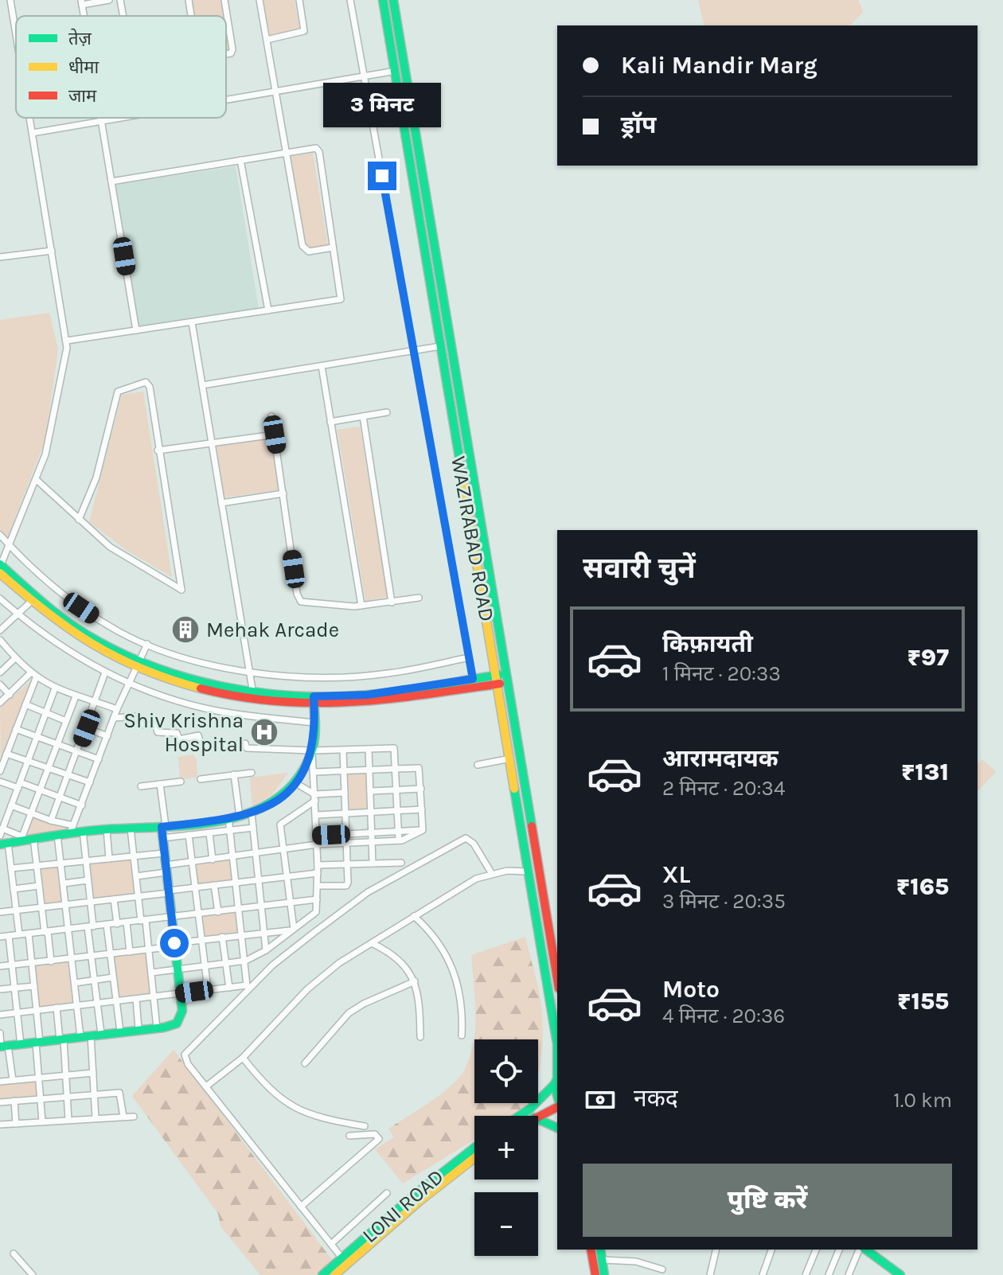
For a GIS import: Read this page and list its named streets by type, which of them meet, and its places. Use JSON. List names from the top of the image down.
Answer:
{
  "streets": {
    "main road": ["WAZIRABAD ROAD", "LONI ROAD"]
  },
  "places": {
    "building": ["Mehak Arcade"],
    "hospital": ["Shiv Krishna Hospital"]
  },
  "legend": ["तेज़", "धीमा", "जाम"],
  "page": {
    "banner": ["Kali Mandir Marg", "ड्रॉप"],
    "bubble": "3 मिनट",
    "heading": "सवारी चुनें",
    "list": [
      {
        "name": "किफ़ायती",
        "note": "1 मिनट · 20:33",
        "value": "₹97"
      },
      {
        "name": "आरामदायक",
        "note": "2 मिनट · 20:34",
        "value": "₹131"
      },
      {
        "name": "XL",
        "note": "3 मिनट · 20:35",
        "value": "₹165"
      },
      {
        "name": "Moto",
        "note": "4 मिनट · 20:36",
        "value": "₹155"
      }
    ],
    "map_buttons": ["+", "−"],
    "pay": ["नकद", "1.0 km"],
    "buttons": "पुष्टि करें"
  }
}
